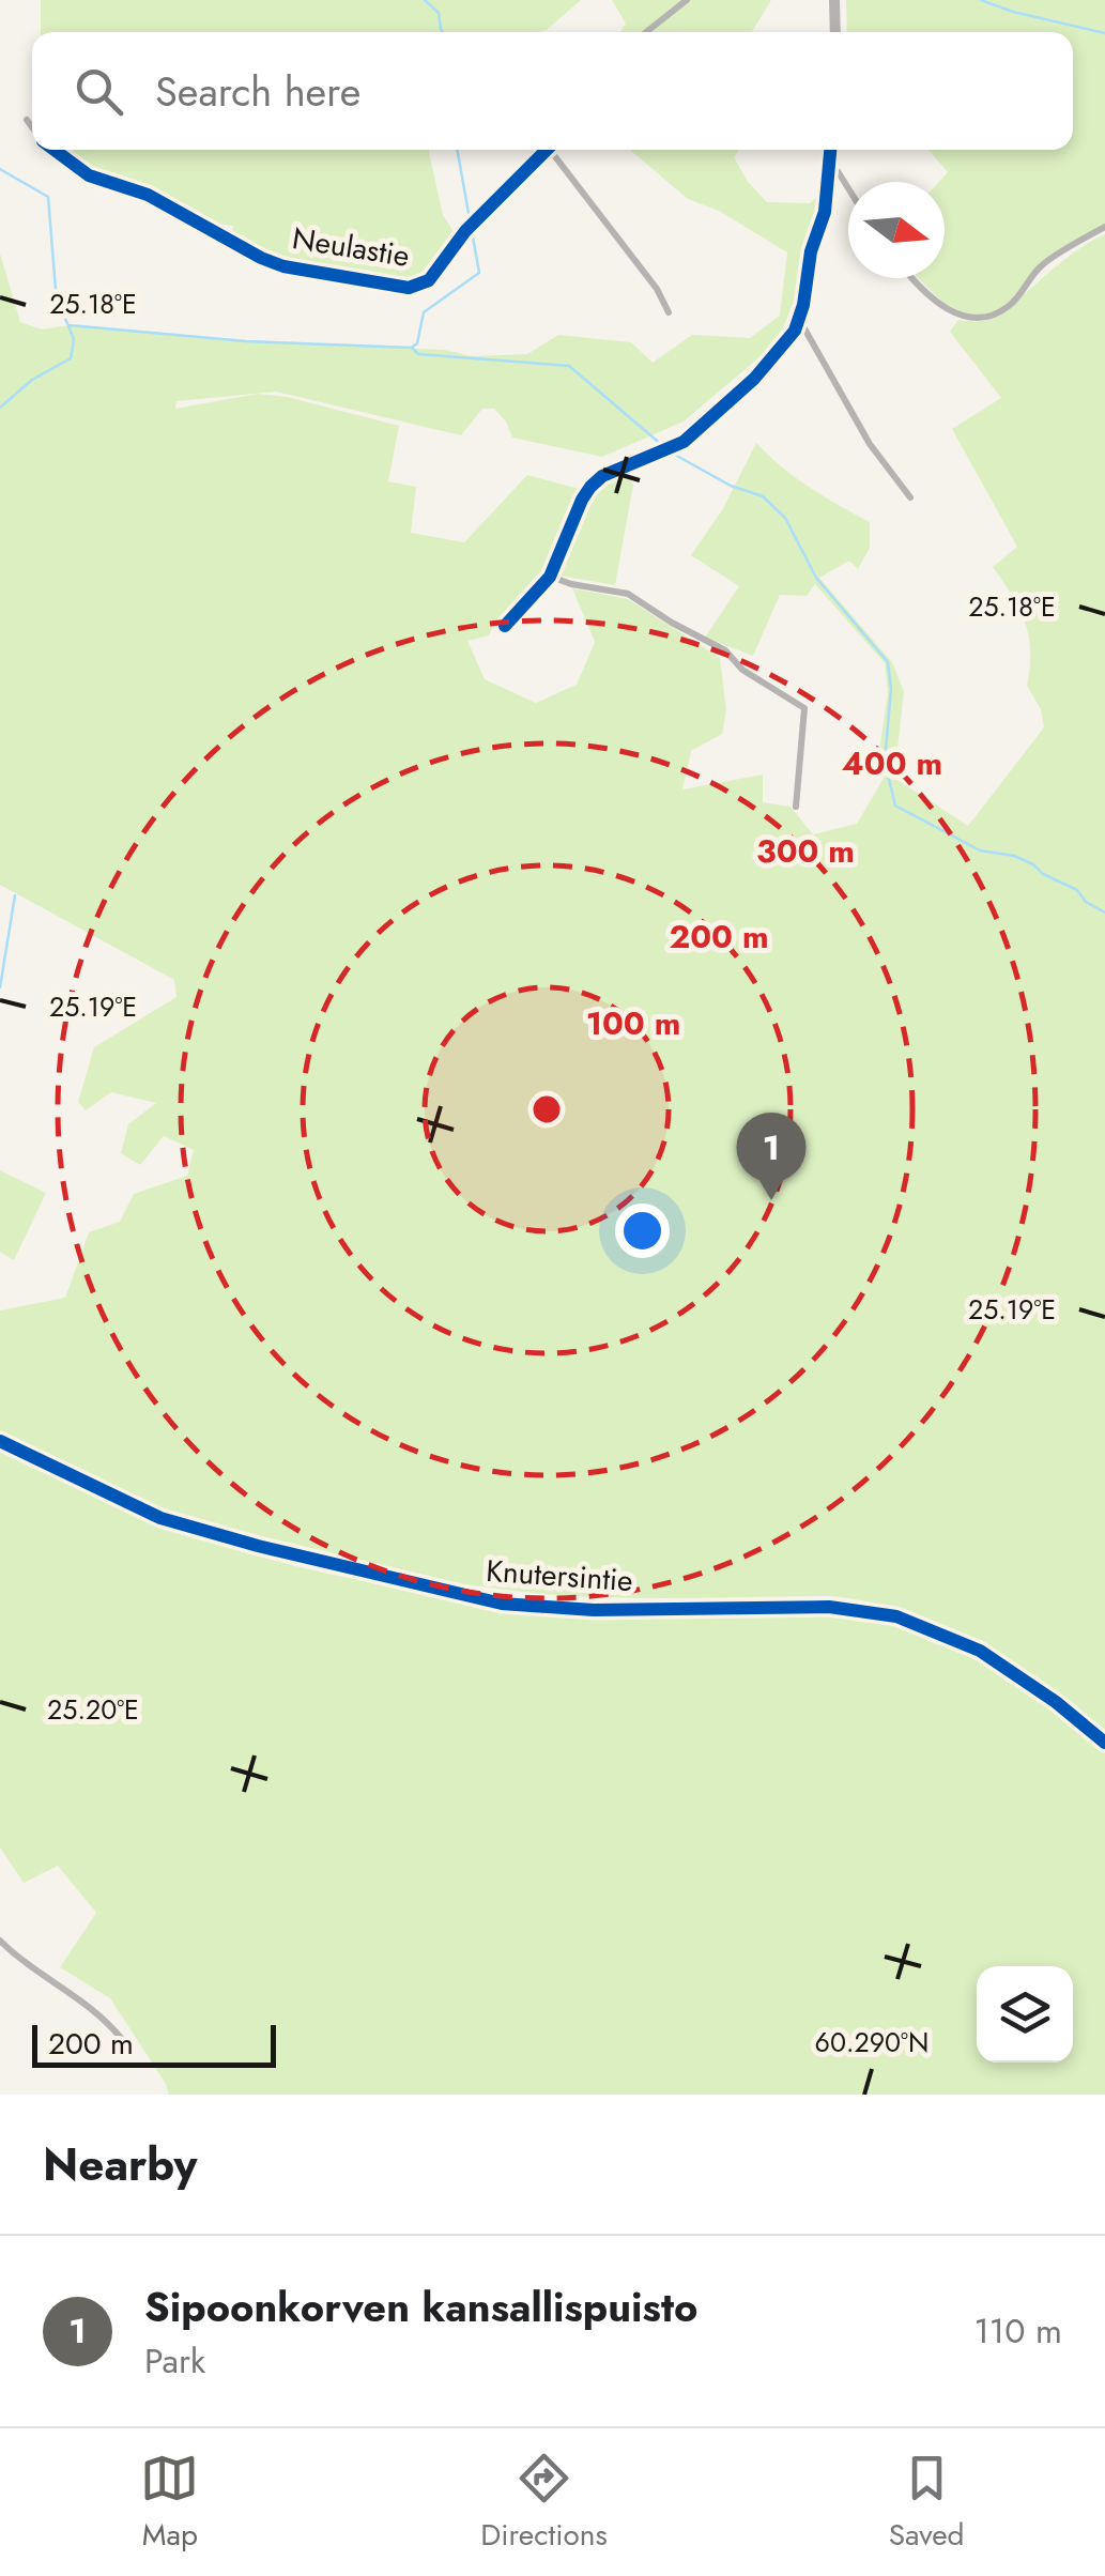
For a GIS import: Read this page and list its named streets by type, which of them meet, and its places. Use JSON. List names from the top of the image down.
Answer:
{
  "streets": {
    "street": ["Neulastie", "Knutersintie"]
  },
  "scale_bar": "200 m",
  "north": "right",
  "page": {
    "search": "Search here",
    "pins": "1",
    "scale": "200 m",
    "heading": "Nearby",
    "list": [
      {
        "mark": "1",
        "name": "Sipoonkorven kansallispuisto",
        "note": "Park",
        "value": "110 m"
      }
    ],
    "nav": ["Map", "Directions", "Saved"]
  },
  "coordinates": [
    "25.18°E",
    "25.19°E",
    "25.20°E",
    "60.290°N"
  ],
  "rings": [
    "400 m",
    "300 m",
    "200 m",
    "100 m"
  ]
}
